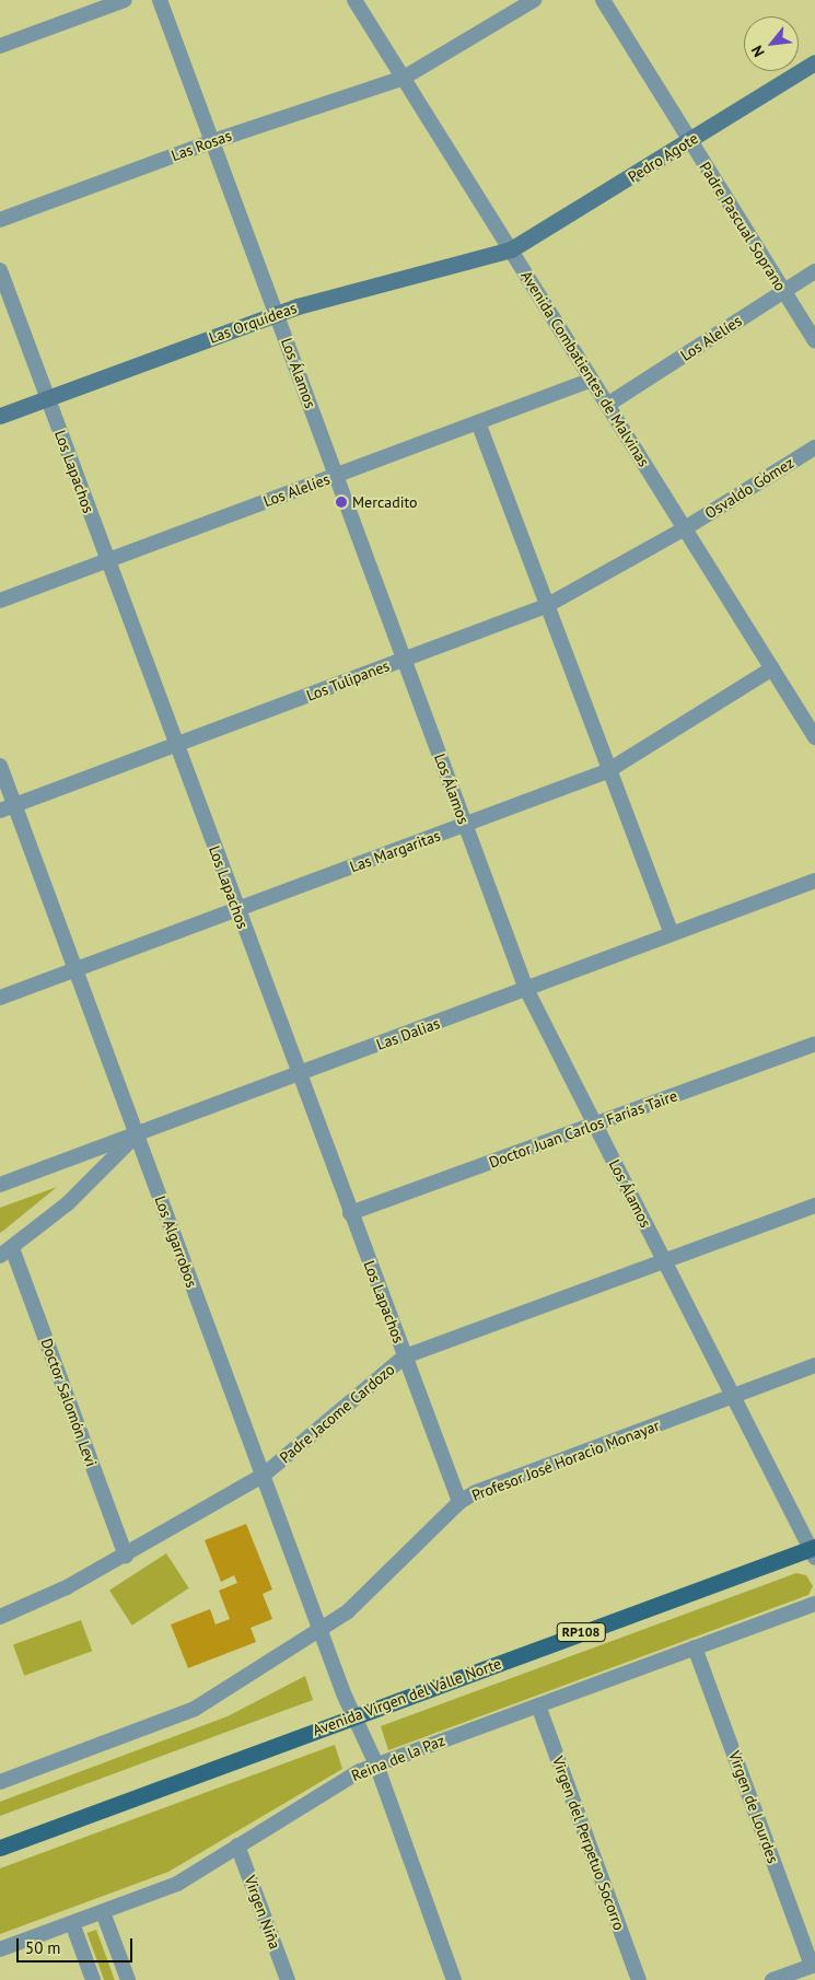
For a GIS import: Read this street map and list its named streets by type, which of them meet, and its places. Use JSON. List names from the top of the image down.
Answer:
{
  "streets": {
    "main road": ["RP108", "Avenida Virgen del Valle Norte"],
    "street": [
      "Las Rosas",
      "Pedro Agote",
      "Padre Pascual Soprano",
      "Las Orquídeas",
      "Los Alelíes",
      "Avenida Combatientes de Malvinas",
      "Los Álamos",
      "Los Lapachos",
      "Osvaldo Gómez",
      "Los Tulipanes",
      "Las Margaritas",
      "Las Dalias",
      "Doctor Juan Carlos Farías Taire",
      "Los Algarrobos",
      "Doctor Salomón Levi",
      "Padre Jacome Cardozo",
      "Profesor José Horacio Monayar",
      "Reina de la Paz",
      "Virgen de Lourdes",
      "Virgen del Perpetuo Socorro",
      "Virgen Niña"
    ]
  },
  "crossings": [
    ["Las Rosas", "Avenida Combatientes de Malvinas"],
    ["Las Rosas", "Los Álamos"],
    ["Pedro Agote", "Padre Pascual Soprano"],
    ["Pedro Agote", "Las Orquídeas"],
    ["Pedro Agote", "Avenida Combatientes de Malvinas"],
    ["Padre Pascual Soprano", "Los Alelíes"],
    ["Las Orquídeas", "Avenida Combatientes de Malvinas"],
    ["Las Orquídeas", "Los Álamos"],
    ["Las Orquídeas", "Los Lapachos"],
    ["Los Alelíes", "Avenida Combatientes de Malvinas"],
    ["Los Alelíes", "Los Álamos"],
    ["Los Alelíes", "Los Lapachos"],
    ["Avenida Combatientes de Malvinas", "Osvaldo Gómez"],
    ["Avenida Combatientes de Malvinas", "Los Tulipanes"],
    ["Avenida Combatientes de Malvinas", "Las Margaritas"],
    ["Los Álamos", "Los Tulipanes"],
    ["Los Álamos", "Las Margaritas"],
    ["Los Álamos", "Las Dalias"],
    ["Los Álamos", "Doctor Juan Carlos Farías Taire"],
    ["Los Álamos", "Padre Jacome Cardozo"],
    ["Los Álamos", "Profesor José Horacio Monayar"],
    ["Los Álamos", "Avenida Virgen del Valle Norte"],
    ["Los Lapachos", "Los Tulipanes"],
    ["Los Lapachos", "Las Margaritas"],
    ["Los Lapachos", "Las Dalias"],
    ["Los Lapachos", "Doctor Juan Carlos Farías Taire"],
    ["Los Lapachos", "Padre Jacome Cardozo"],
    ["Los Lapachos", "Profesor José Horacio Monayar"],
    ["Osvaldo Gómez", "Los Tulipanes"],
    ["Los Tulipanes", "Los Algarrobos"],
    ["Las Margaritas", "Los Algarrobos"],
    ["Las Dalias", "Los Algarrobos"],
    ["Los Algarrobos", "Padre Jacome Cardozo"],
    ["Los Algarrobos", "Profesor José Horacio Monayar"],
    ["Los Algarrobos", "Avenida Virgen del Valle Norte"],
    ["Los Algarrobos", "Reina de la Paz"],
    ["Doctor Salomón Levi", "Padre Jacome Cardozo"],
    ["Reina de la Paz", "Virgen de Lourdes"],
    ["Reina de la Paz", "Virgen del Perpetuo Socorro"],
    ["Reina de la Paz", "Virgen Niña"]
  ],
  "places": ["Mercadito"],
  "scale_bar": "50 m",
  "north": "bottom left"
}
